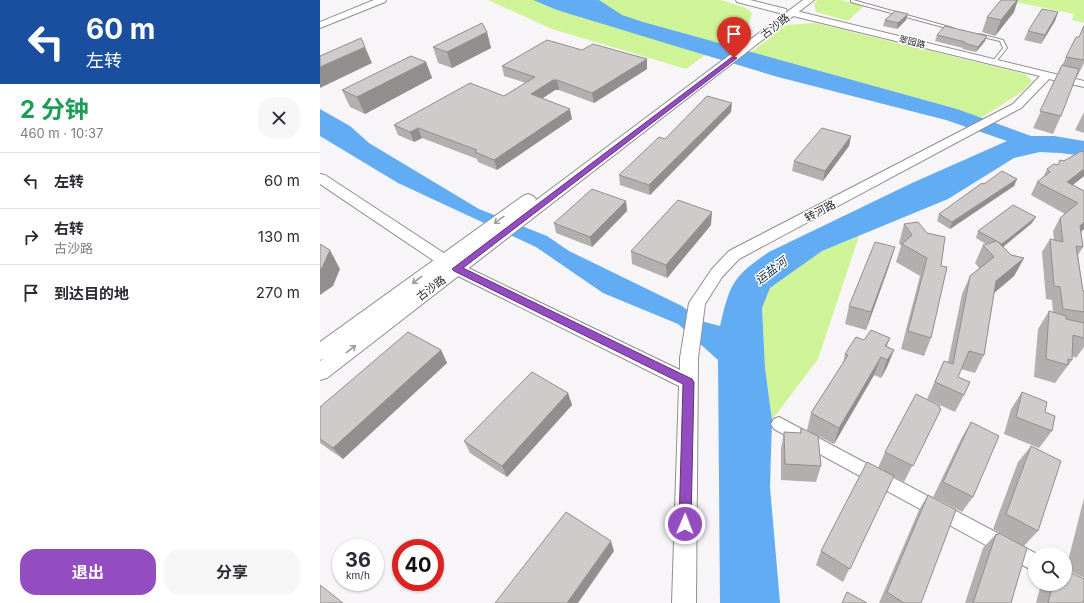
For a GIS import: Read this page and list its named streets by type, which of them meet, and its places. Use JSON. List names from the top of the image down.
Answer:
{
  "streets": {
    "main road": ["古沙路"],
    "street": ["翠园路", "转河路"]
  },
  "crossings": [
    ["古沙路", "翠园路"],
    ["翠园路", "转河路"]
  ],
  "water": ["运盐河"],
  "page": {
    "turn": ["60 m", "左转"],
    "heading": ["2 分钟", "460 m · 10:37"],
    "list": [
      {
        "name": "左转",
        "value": "60 m"
      },
      {
        "name": "右转",
        "note": "古沙路",
        "value": "130 m"
      },
      {
        "name": "到达目的地",
        "value": "270 m"
      }
    ],
    "speed": "36 km/h",
    "limit": "40",
    "buttons": ["退出", "分享"]
  }
}
